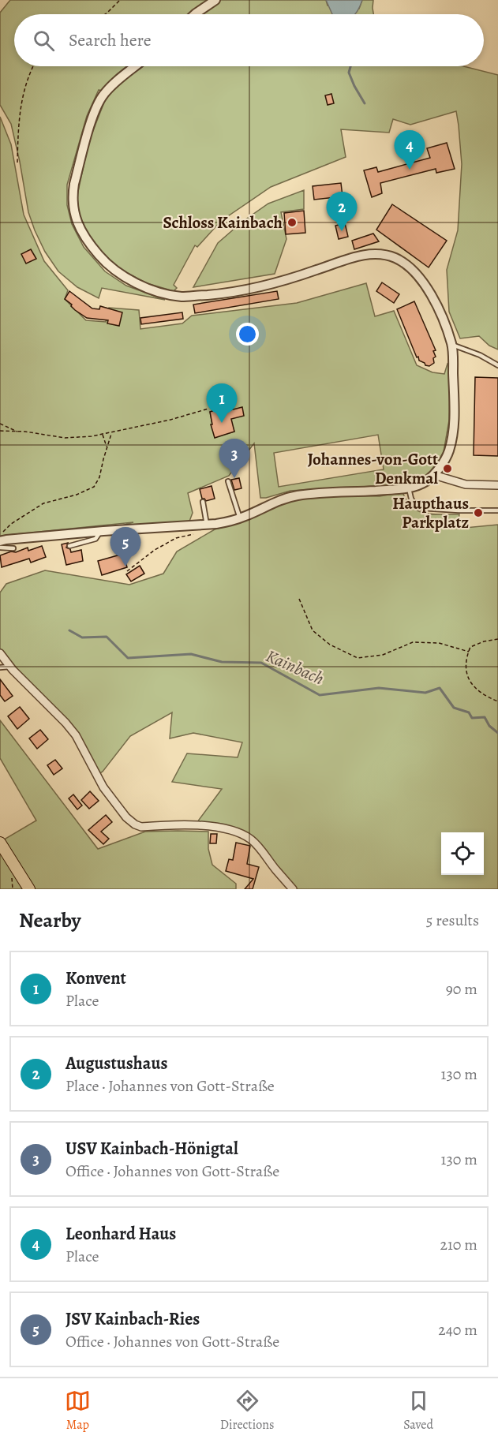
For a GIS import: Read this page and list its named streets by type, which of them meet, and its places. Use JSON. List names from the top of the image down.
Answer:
{
  "water": ["Kainbach"],
  "places": ["Schloss Kainbach", "Johannes-von-Gott Denkmal", "Haupthaus Parkplatz"],
  "page": {
    "search": "Search here",
    "pins": [
      "4",
      "2",
      "1",
      "3",
      "5"
    ],
    "heading": ["Nearby", "5 results"],
    "list": [
      {
        "mark": "1",
        "name": "Konvent",
        "note": "Place",
        "value": "90 m"
      },
      {
        "mark": "2",
        "name": "Augustushaus",
        "note": "Place · Johannes von Gott-Straße",
        "value": "130 m"
      },
      {
        "mark": "3",
        "name": "USV Kainbach-Hönigtal",
        "note": "Office · Johannes von Gott-Straße",
        "value": "130 m"
      },
      {
        "mark": "4",
        "name": "Leonhard Haus",
        "note": "Place",
        "value": "210 m"
      },
      {
        "mark": "5",
        "name": "JSV Kainbach-Ries",
        "note": "Office · Johannes von Gott-Straße",
        "value": "240 m"
      }
    ],
    "nav": ["Map", "Directions", "Saved"]
  }
}
